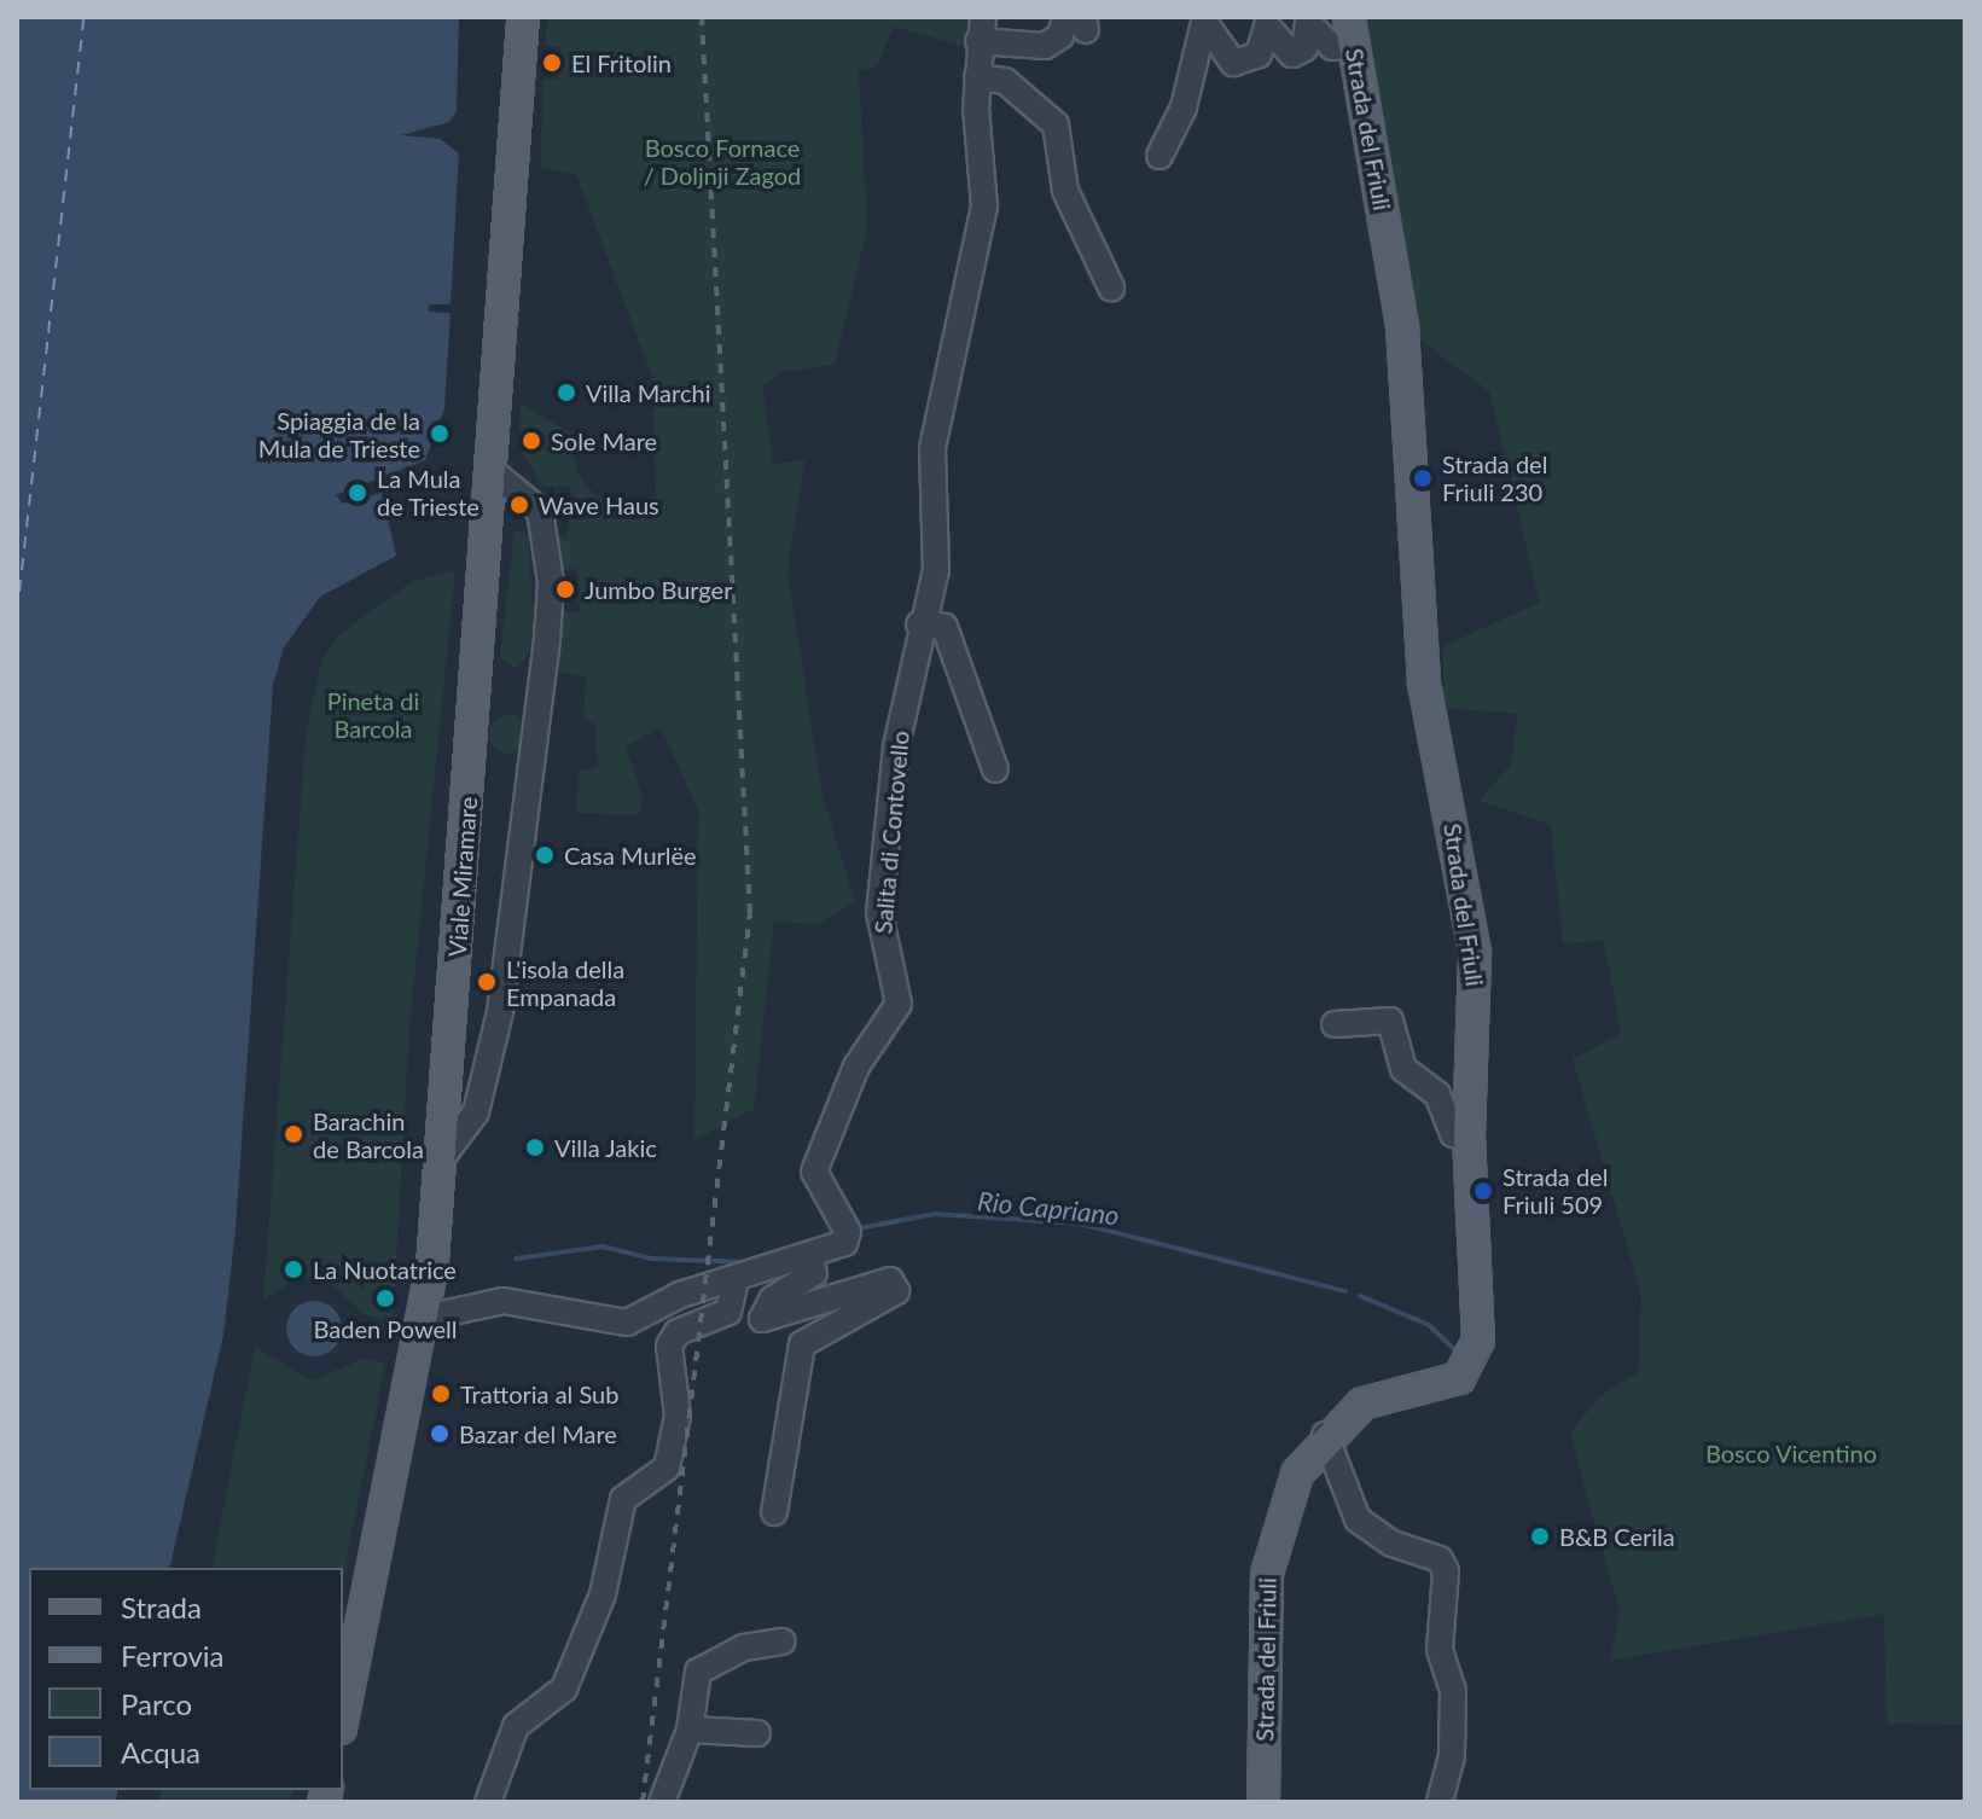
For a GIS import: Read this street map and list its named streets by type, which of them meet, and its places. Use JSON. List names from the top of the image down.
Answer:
{
  "streets": {
    "main road": ["Strada del Friuli", "Viale Miramare"],
    "street": ["Salita di Contovello"]
  },
  "crossings": [
    ["Salita di Contovello", "Viale Miramare"]
  ],
  "water": ["Rio Capriano"],
  "parks": ["Bosco Fornace / Doljnji Zagod", "Pineta di Barcola", "Bosco Vicentino"],
  "places": [
    "El Fritolin",
    "Villa Marchi",
    "Spiaggia de la Mula de Trieste",
    "Sole Mare",
    "Strada del Friuli 230",
    "La Mula de Trieste",
    "Wave Haus",
    "Jumbo Burger",
    "Casa Murlëe",
    "L'isola della Empanada",
    "Barachin de Barcola",
    "Villa Jakic",
    "Strada del Friuli 509",
    "La Nuotatrice",
    "Baden Powell",
    "Trattoria al Sub",
    "Bazar del Mare",
    "B&B Cerila"
  ],
  "legend": [
    "Strada",
    "Ferrovia",
    "Parco",
    "Acqua"
  ]
}
